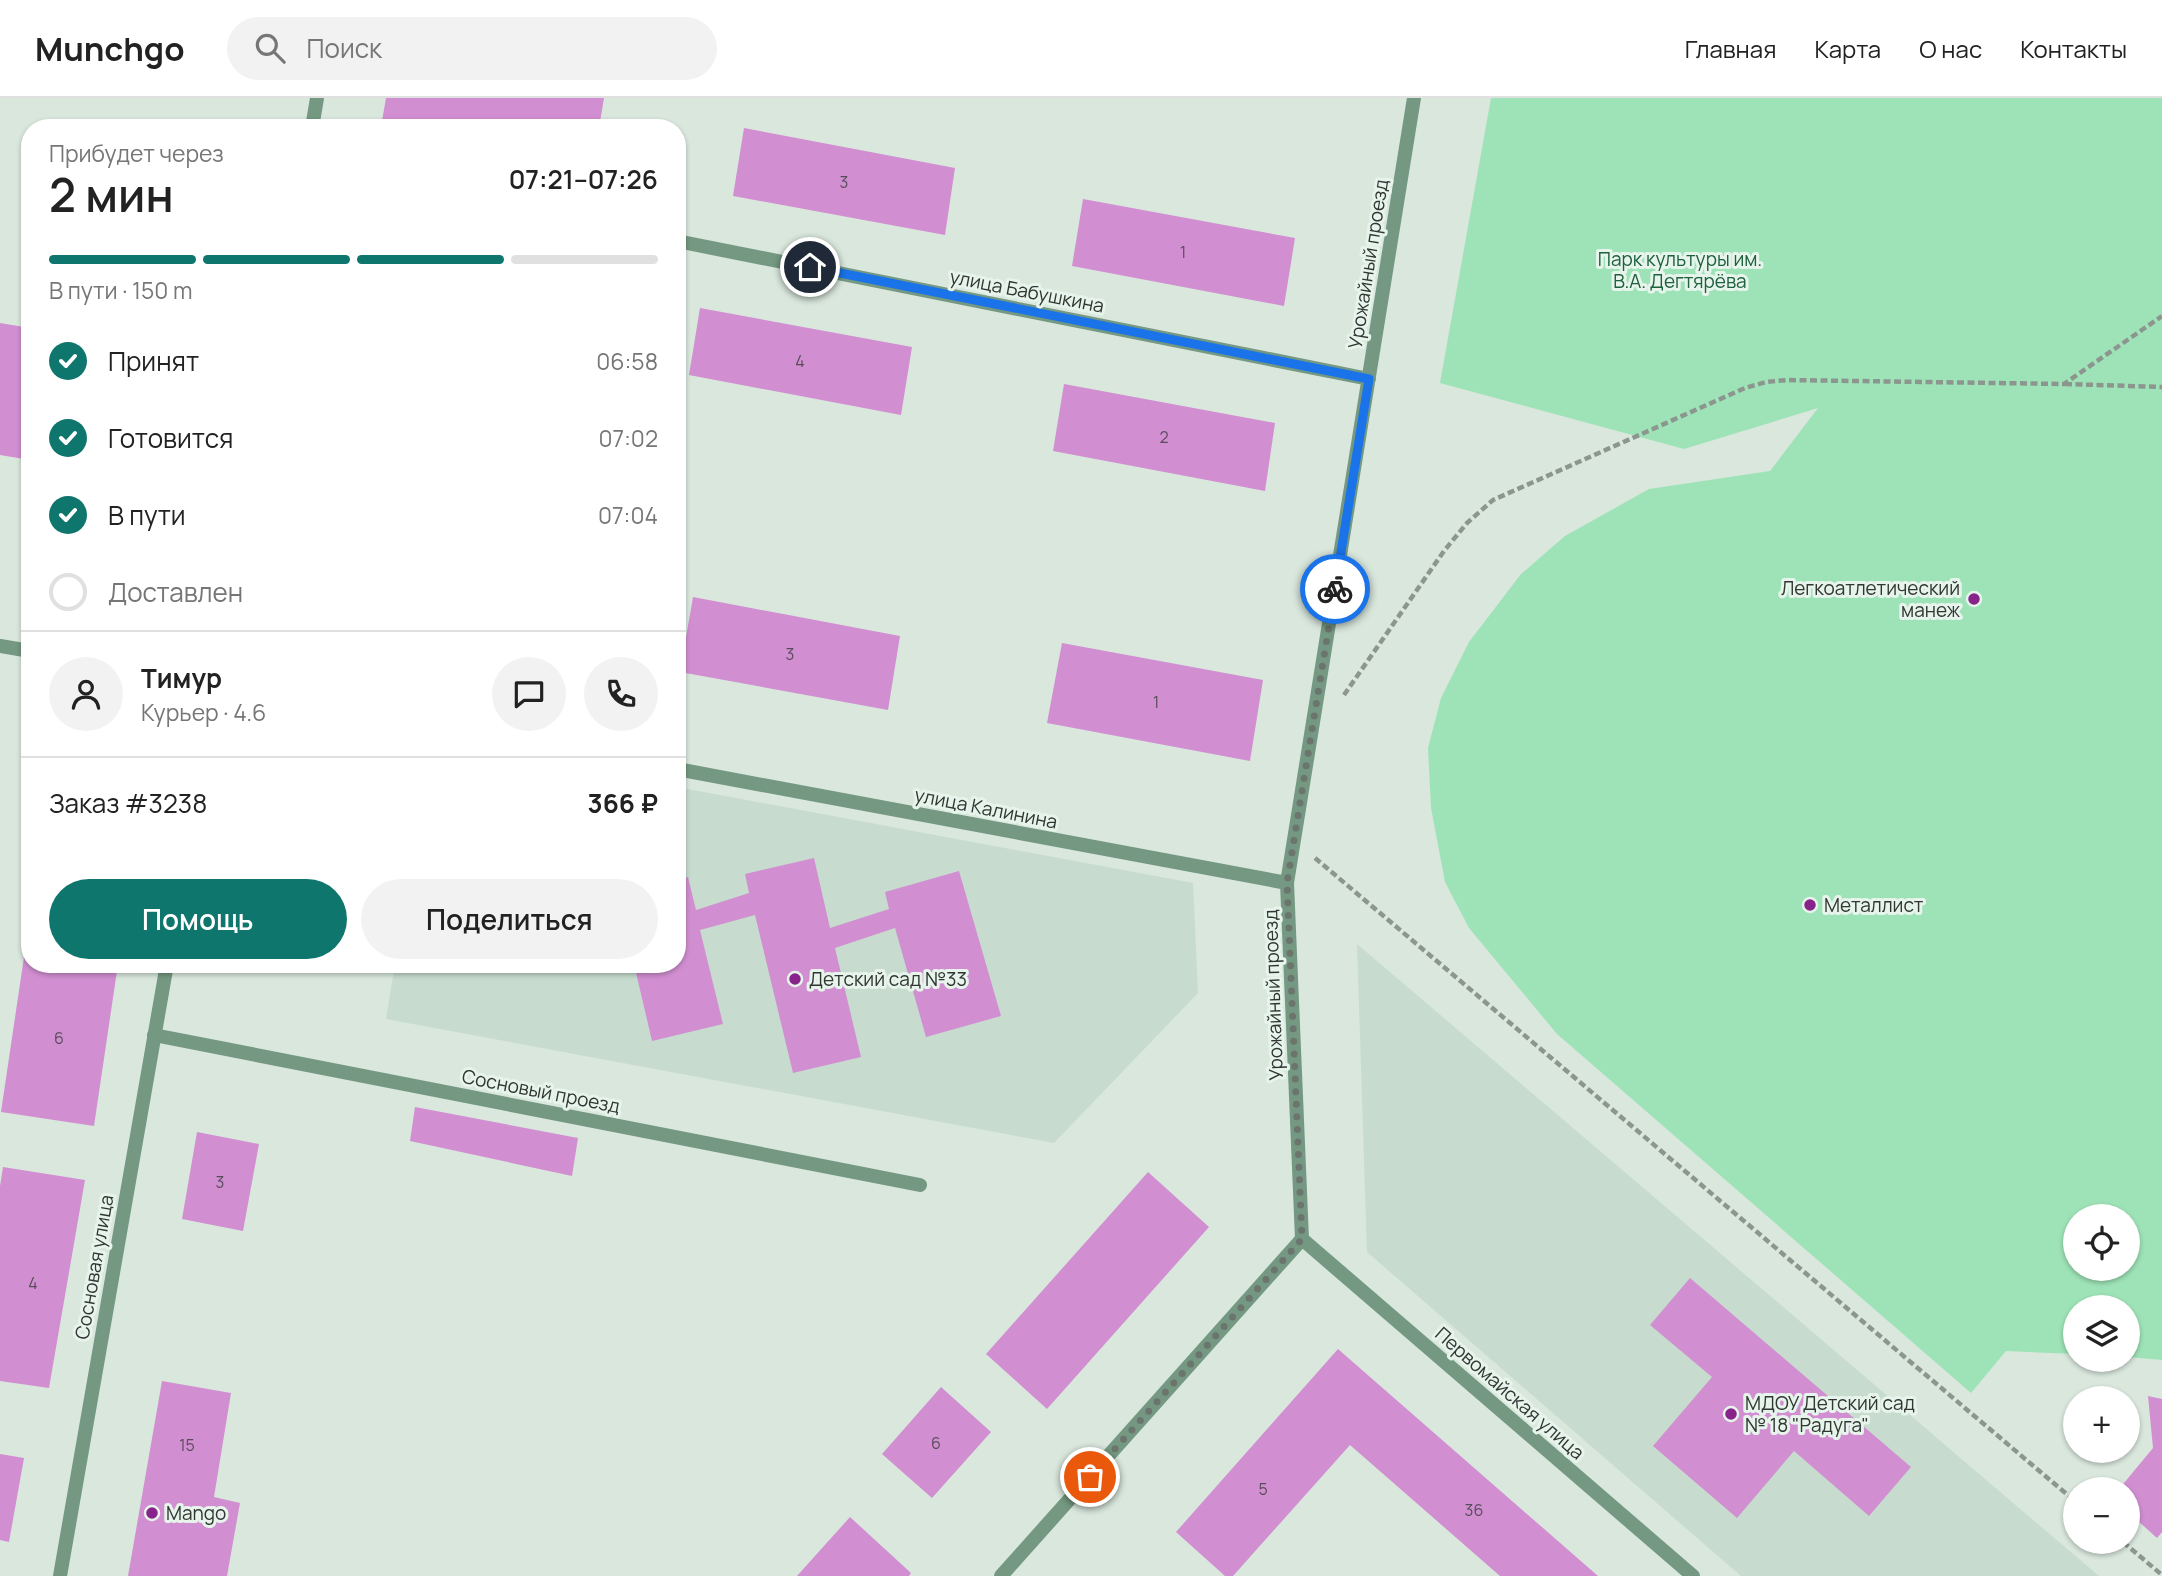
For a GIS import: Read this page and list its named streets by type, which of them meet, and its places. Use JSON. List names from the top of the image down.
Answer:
{
  "streets": {
    "street": [
      "Урожайный проезд",
      "улица Бабушкина",
      "улица Калинина",
      "Сосновый проезд",
      "Сосновая улица",
      "Первомайская улица"
    ]
  },
  "crossings": [
    ["Урожайный проезд", "улица Бабушкина"],
    ["Урожайный проезд", "улица Калинина"],
    ["Урожайный проезд", "Первомайская улица"],
    ["Сосновый проезд", "Сосновая улица"]
  ],
  "parks": ["Парк культуры им. В.А. Дегтярёва"],
  "places": [
    "Легкоатлетический манеж",
    "Металлист",
    "Детский сад №33",
    "МДОУ Детский сад № 18 \"Радуга\"",
    "Mango"
  ],
  "house_numbers": [
    "3",
    "1",
    "4",
    "2",
    "3",
    "1",
    "6",
    "3",
    "4",
    "6",
    "15",
    "5",
    "36"
  ],
  "page": {
    "header": "Munchgo",
    "search": "Поиск",
    "nav": [
      "Главная",
      "Карта",
      "О нас",
      "Контакты"
    ],
    "heading": ["2 мин", "Прибудет через", "07:21–07:26"],
    "panel": [
      "Тимур",
      "Курьер · 4.6",
      "Заказ #3238",
      "366 ₽"
    ],
    "bar": "В пути · 150 m",
    "list": [
      ["Принят", "06:58"],
      ["Готовится", "07:02"],
      ["В пути", "07:04"],
      "Доставлен"
    ],
    "buttons": ["Помощь", "Поделиться"],
    "map_buttons": ["+", "−"]
  }
}
